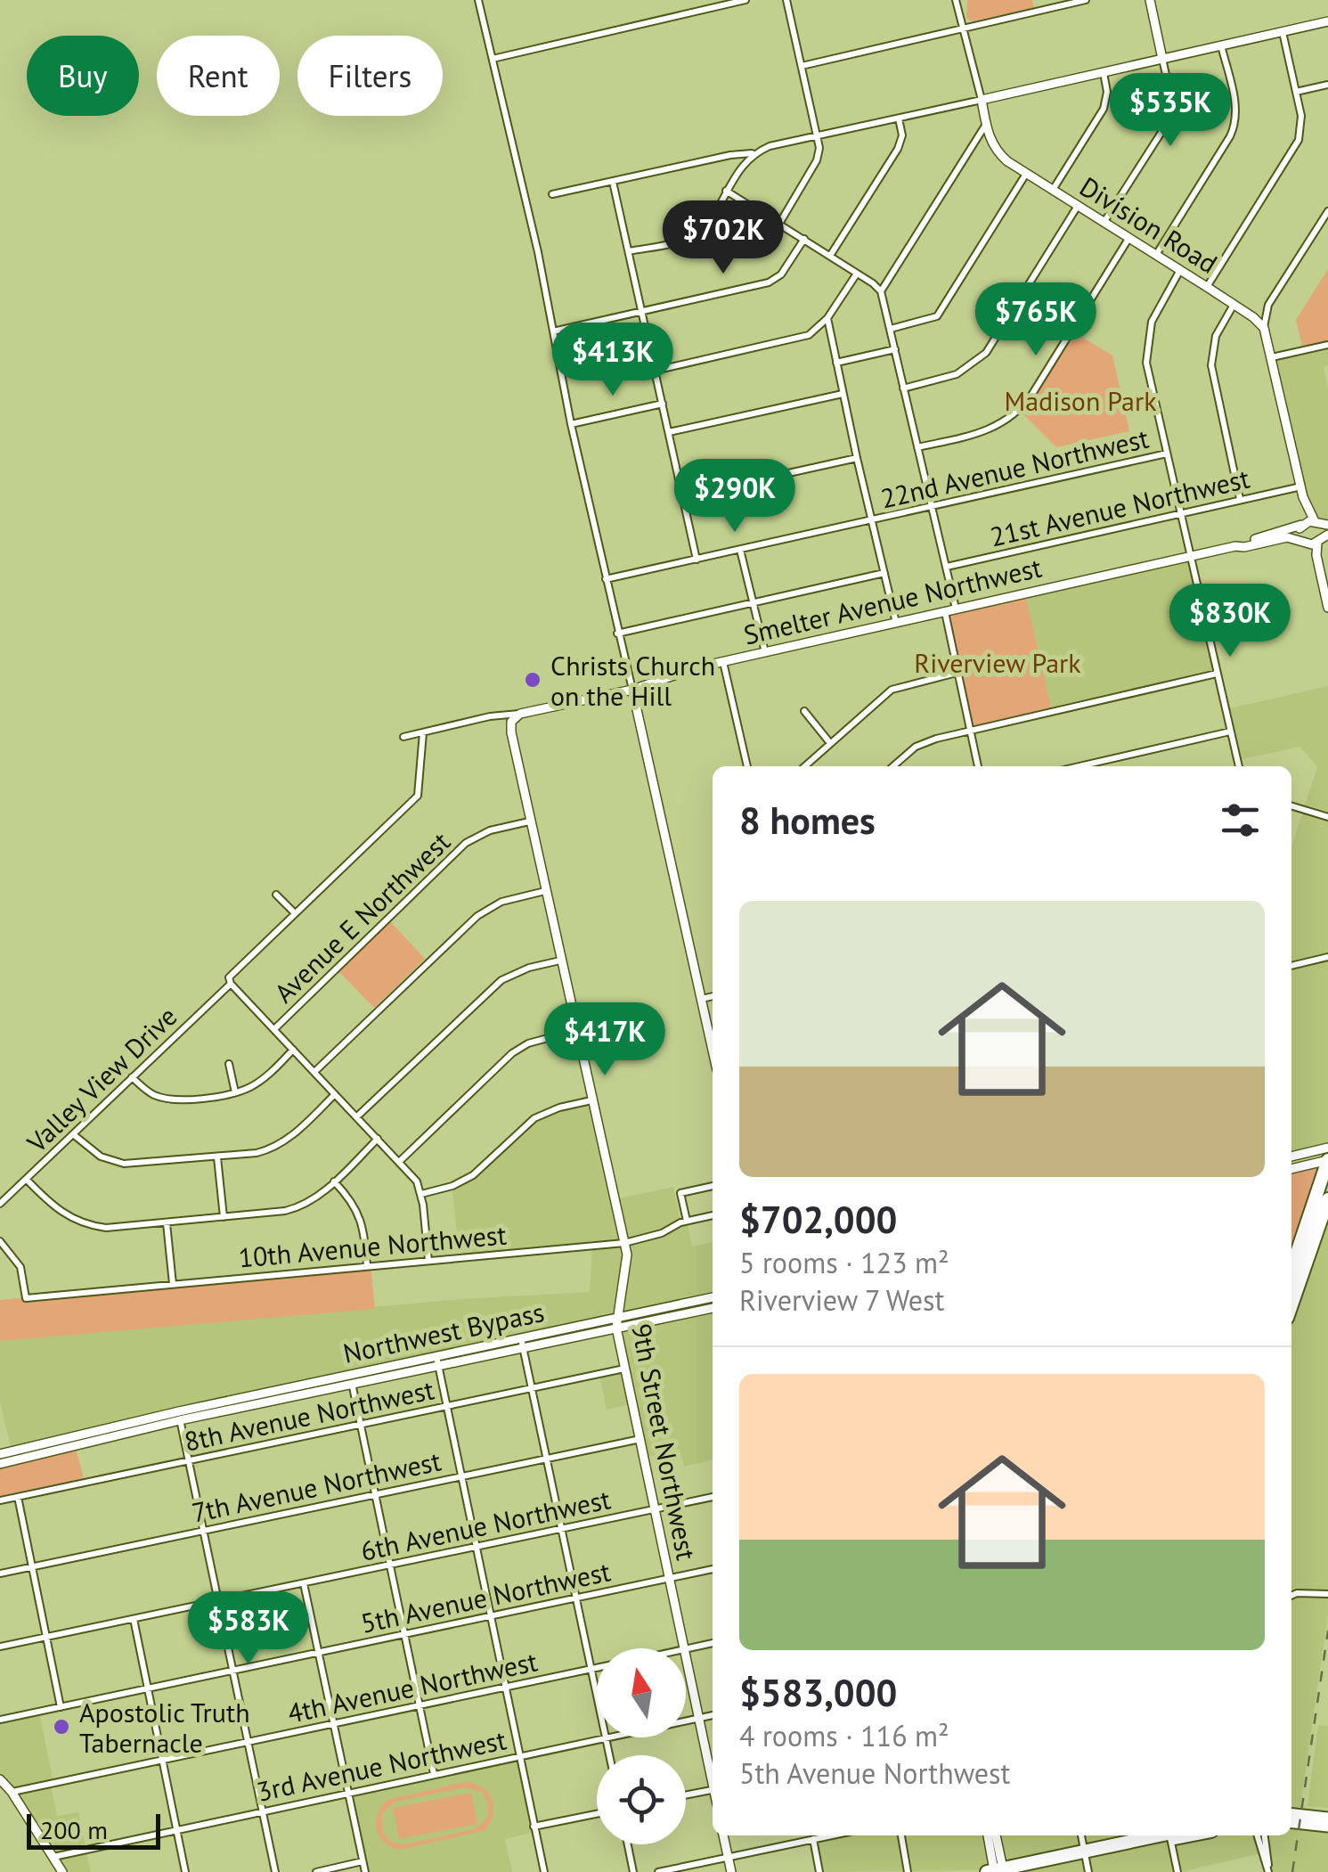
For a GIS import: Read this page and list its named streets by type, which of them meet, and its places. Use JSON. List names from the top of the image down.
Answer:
{
  "streets": {
    "street": [
      "Division Road",
      "22nd Avenue Northwest",
      "21st Avenue Northwest",
      "Smelter Avenue Northwest",
      "Avenue E Northwest",
      "Valley View Drive",
      "10th Avenue Northwest",
      "Northwest Bypass",
      "8th Avenue Northwest",
      "9th Street Northwest",
      "7th Avenue Northwest",
      "6th Avenue Northwest",
      "5th Avenue Northwest",
      "4th Avenue Northwest",
      "3rd Avenue Northwest"
    ]
  },
  "crossings": [
    ["Smelter Avenue Northwest", "9th Street Northwest"],
    ["Avenue E Northwest", "9th Street Northwest"],
    ["10th Avenue Northwest", "9th Street Northwest"],
    ["Northwest Bypass", "9th Street Northwest"],
    ["8th Avenue Northwest", "9th Street Northwest"],
    ["9th Street Northwest", "7th Avenue Northwest"],
    ["9th Street Northwest", "6th Avenue Northwest"],
    ["9th Street Northwest", "5th Avenue Northwest"],
    ["9th Street Northwest", "3rd Avenue Northwest"]
  ],
  "parks": ["Madison Park", "Riverview Park"],
  "places": ["Christs Church on the Hill", "Apostolic Truth Tabernacle"],
  "scale_bar": "200 m",
  "north": "top",
  "page": {
    "chip": ["Buy", "Rent", "Filters"],
    "price": [
      "$535K",
      "$702K",
      "$765K",
      "$413K",
      "$290K",
      "$830K",
      "$417K",
      "$583K"
    ],
    "heading": "8 homes",
    "list": [
      {
        "name": "$702,000",
        "note": "5 rooms · 123 m² · Riverview 7 West"
      },
      {
        "name": "$583,000",
        "note": "4 rooms · 116 m² · 5th Avenue Northwest"
      }
    ],
    "scale": "200 m"
  }
}
